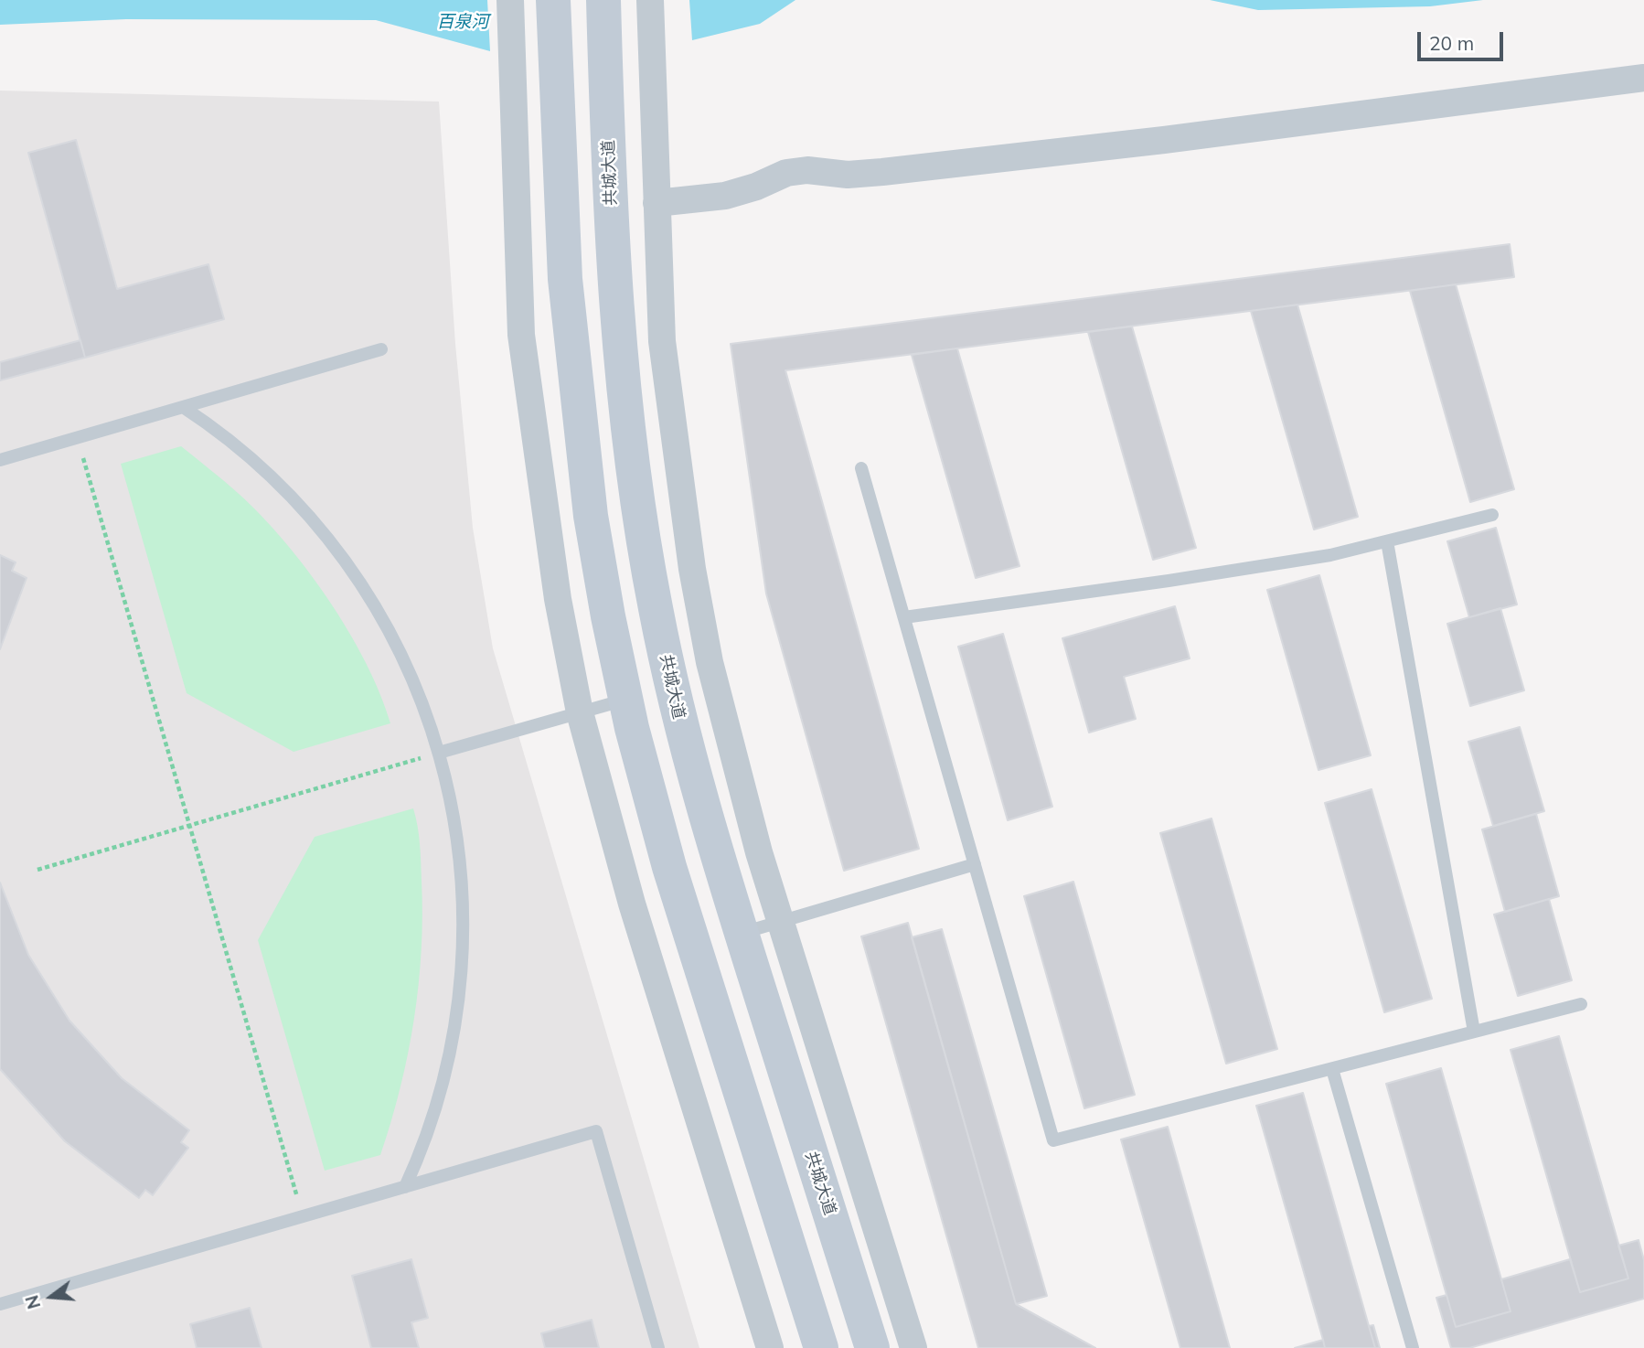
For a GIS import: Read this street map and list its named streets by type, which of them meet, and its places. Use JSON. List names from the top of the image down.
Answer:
{
  "streets": {
    "main road": ["共城大道"]
  },
  "water": ["百泉河"],
  "scale_bar": "20 m",
  "north": "left"
}
